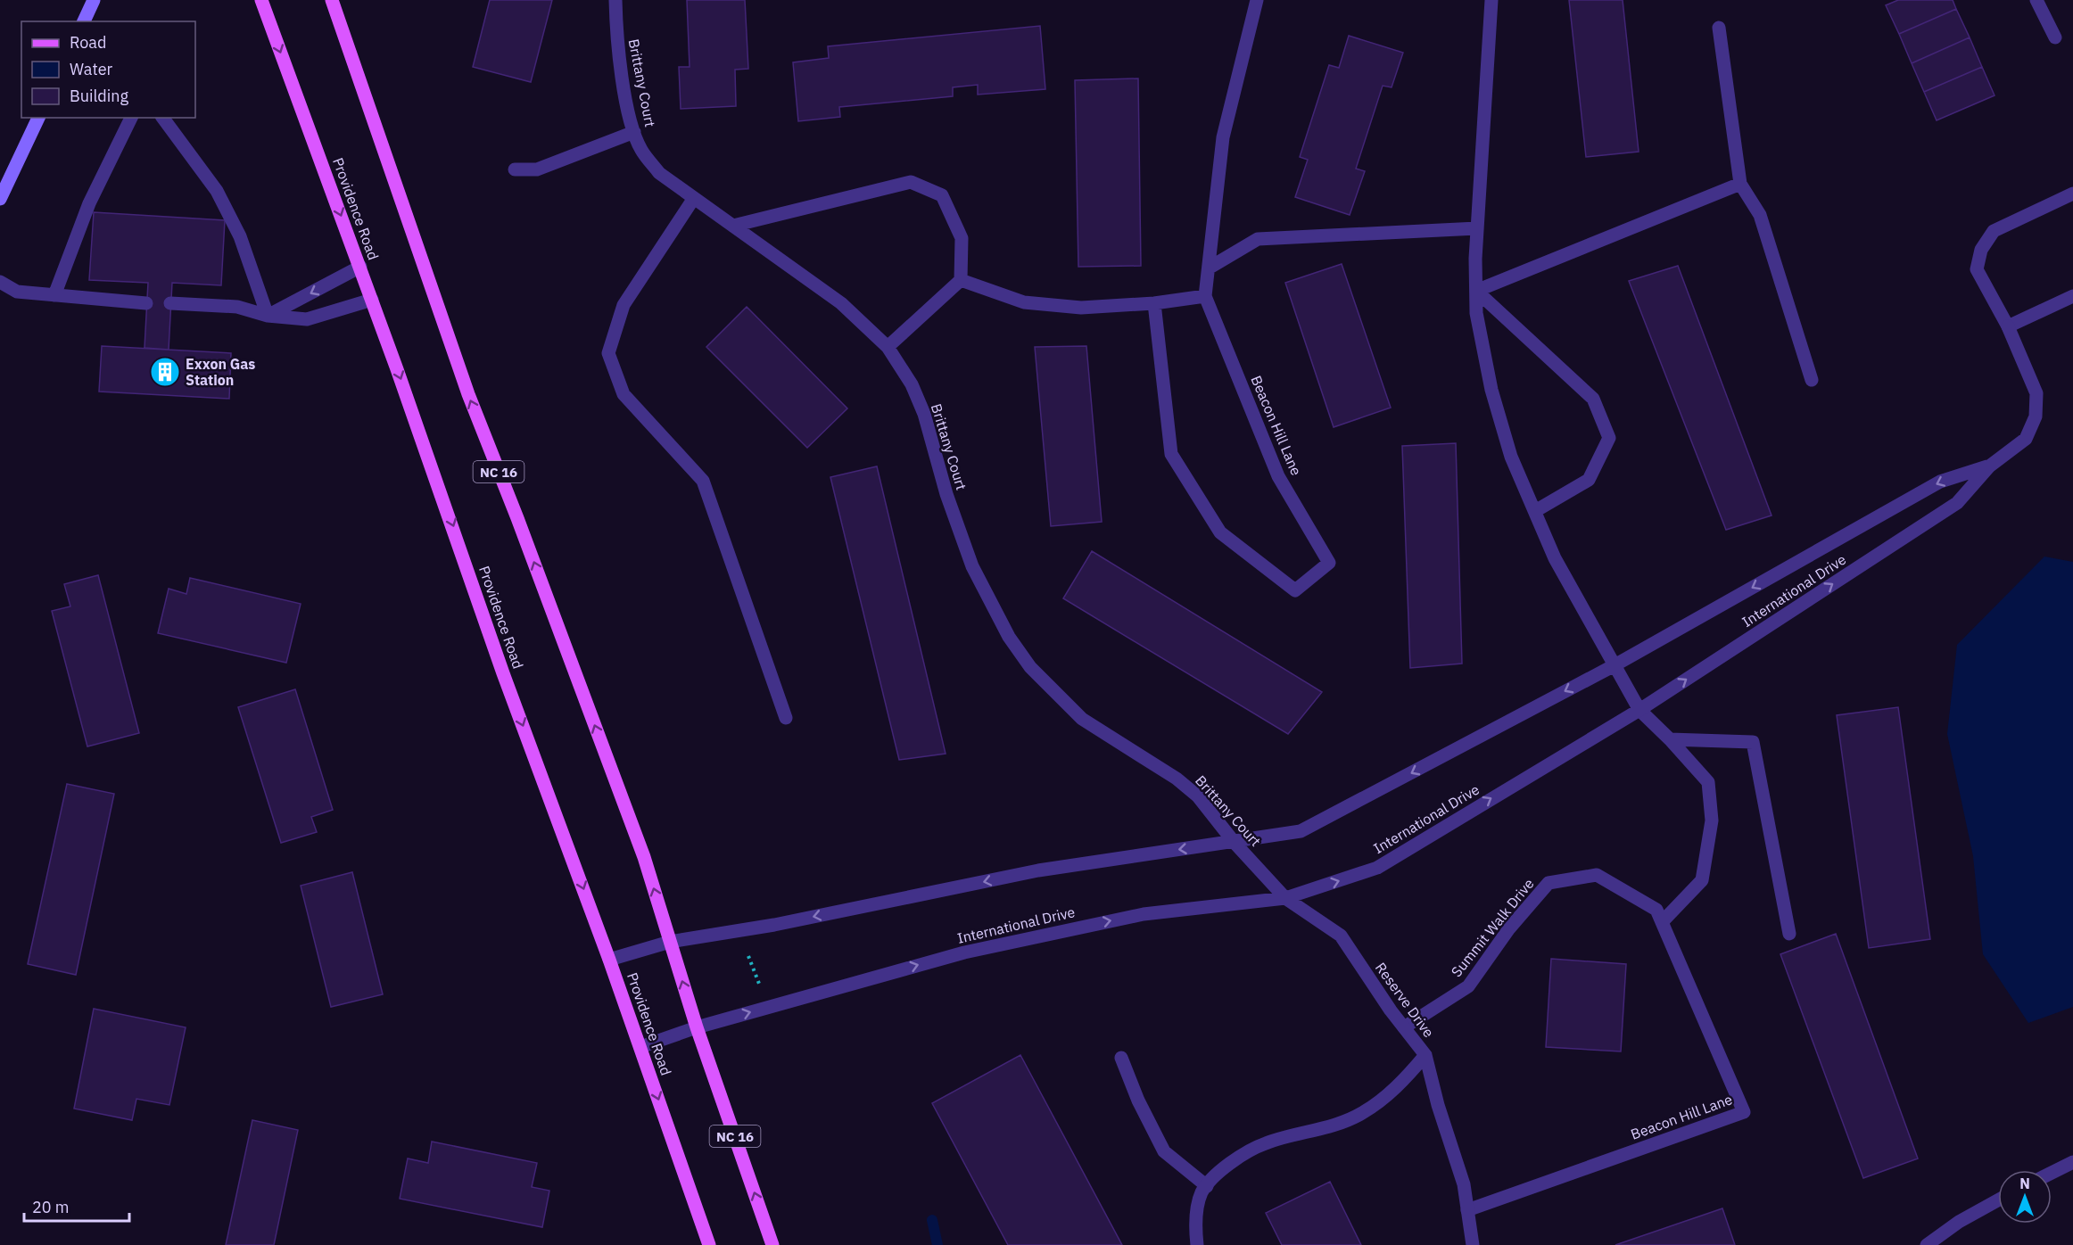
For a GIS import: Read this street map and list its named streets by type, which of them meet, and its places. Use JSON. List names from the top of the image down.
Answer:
{
  "streets": {
    "main road": ["Providence Road", "NC 16"],
    "street": [
      "Brittany Court",
      "Beacon Hill Lane",
      "International Drive",
      "Summit Walk Drive",
      "Reserve Drive"
    ]
  },
  "crossings": [
    ["Brittany Court", "International Drive"],
    ["Brittany Court", "Reserve Drive"],
    ["Providence Road", "International Drive"],
    ["Beacon Hill Lane", "Summit Walk Drive"],
    ["Beacon Hill Lane", "Reserve Drive"],
    ["NC 16", "International Drive"],
    ["International Drive", "Reserve Drive"],
    ["Summit Walk Drive", "Reserve Drive"]
  ],
  "places": {
    "building": ["Exxon Gas Station"]
  },
  "legend": ["Road", "Water", "Building"],
  "scale_bar": "20 m",
  "north": "top"
}
